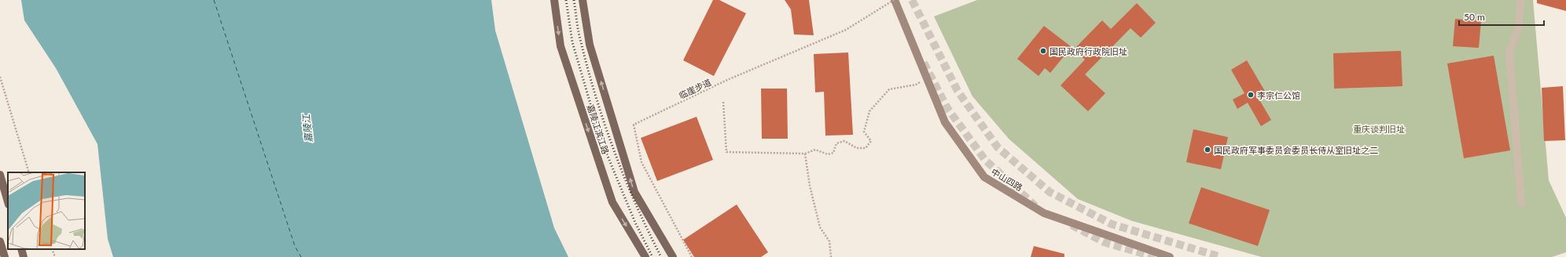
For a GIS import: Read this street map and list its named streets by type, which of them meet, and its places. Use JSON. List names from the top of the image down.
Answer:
{
  "streets": {
    "main road": ["嘉陵江滨江路"],
    "street": ["中山四路"],
    "path": ["临崖步道"]
  },
  "crossings": [
    ["临崖步道", "中山四路"]
  ],
  "water": ["嘉陵江"],
  "parks": ["重庆谈判旧址"],
  "places": ["国民政府行政院旧址", "李宗仁公馆", "国民政府军事委员会委员长侍从室旧址之二"],
  "scale_bar": "50 m"
}
